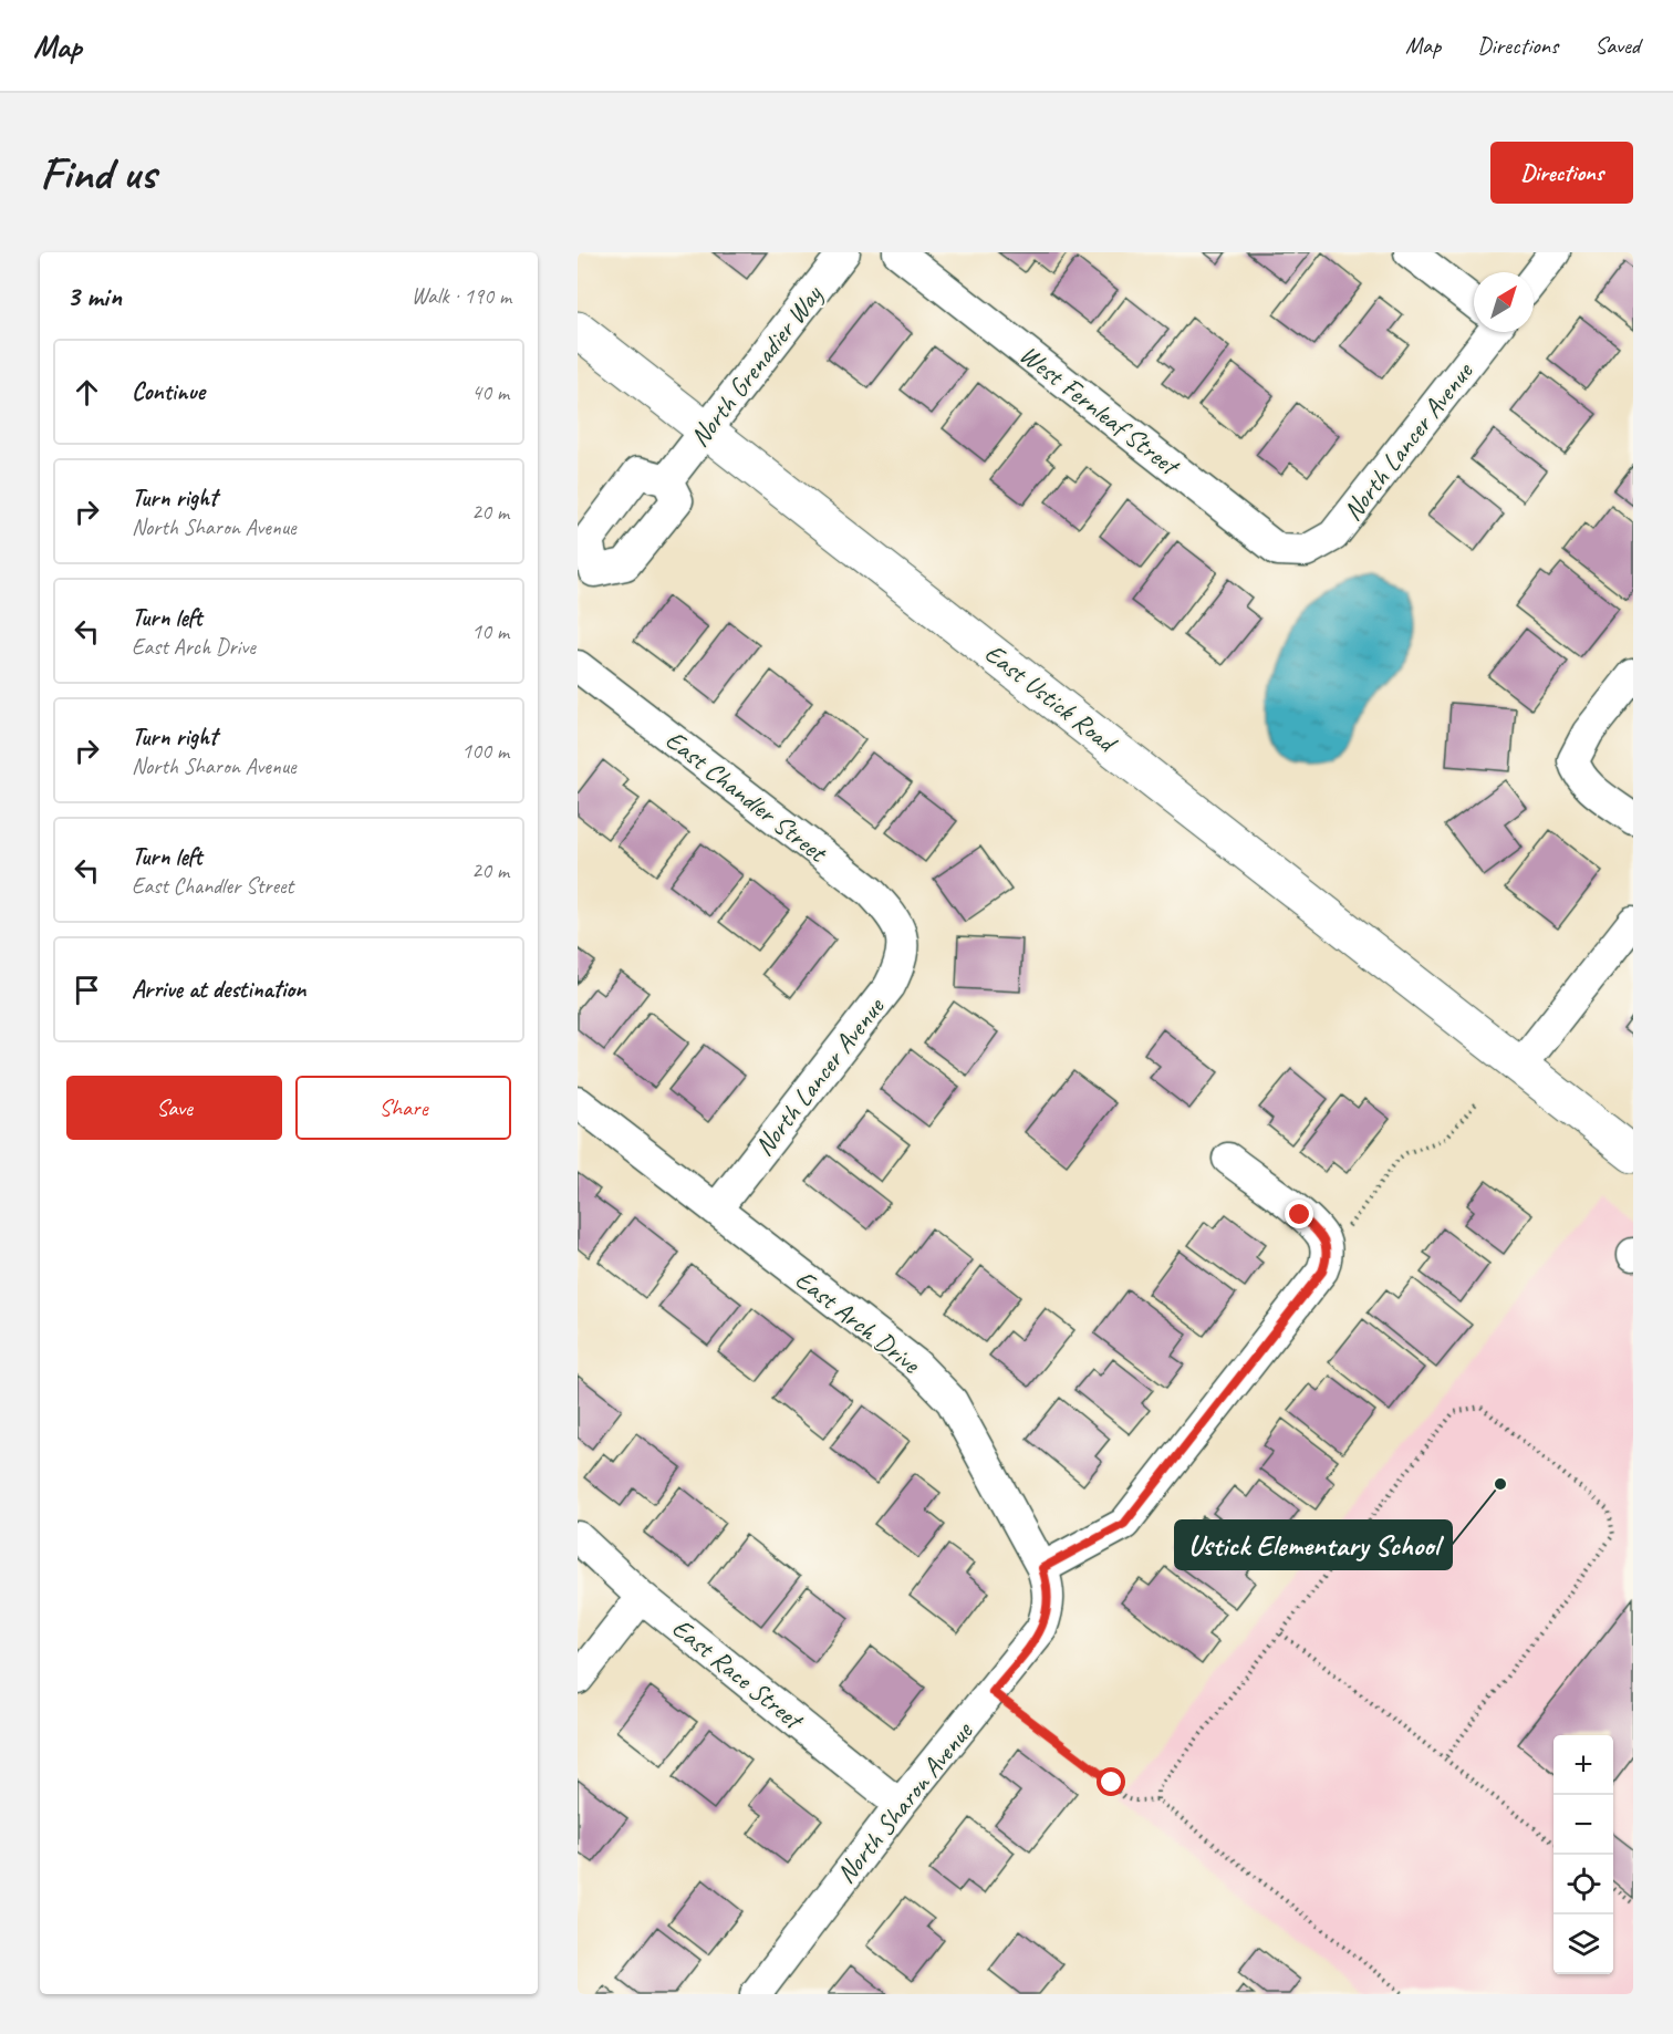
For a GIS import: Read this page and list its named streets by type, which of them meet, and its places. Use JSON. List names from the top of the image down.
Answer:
{
  "streets": {
    "main road": ["East Ustick Road"],
    "street": [
      "North Grenadier Way",
      "West Fernleaf Street",
      "North Lancer Avenue",
      "East Chandler Street",
      "East Arch Drive",
      "East Race Street",
      "North Sharon Avenue"
    ]
  },
  "crossings": [
    ["North Grenadier Way", "East Ustick Road"],
    ["West Fernleaf Street", "North Lancer Avenue"],
    ["North Lancer Avenue", "East Chandler Street"],
    ["North Lancer Avenue", "East Arch Drive"],
    ["East Arch Drive", "North Sharon Avenue"],
    ["East Race Street", "North Sharon Avenue"]
  ],
  "places": ["Ustick Elementary School"],
  "north": "top right",
  "page": {
    "header": "Map",
    "nav": ["Map", "Directions", "Saved"],
    "buttons": [
      "Directions",
      ["Save", "Share"]
    ],
    "title": "Find us",
    "heading": ["3 min", "Walk · 190 m"],
    "list": [
      ["Continue", "40 m"],
      ["Turn right", "North Sharon Avenue", "20 m"],
      ["Turn left", "East Arch Drive", "10 m"],
      ["Turn right", "North Sharon Avenue", "100 m"],
      ["Turn left", "East Chandler Street", "20 m"],
      "Arrive at destination"
    ],
    "map_buttons": ["+", "−"]
  }
}
